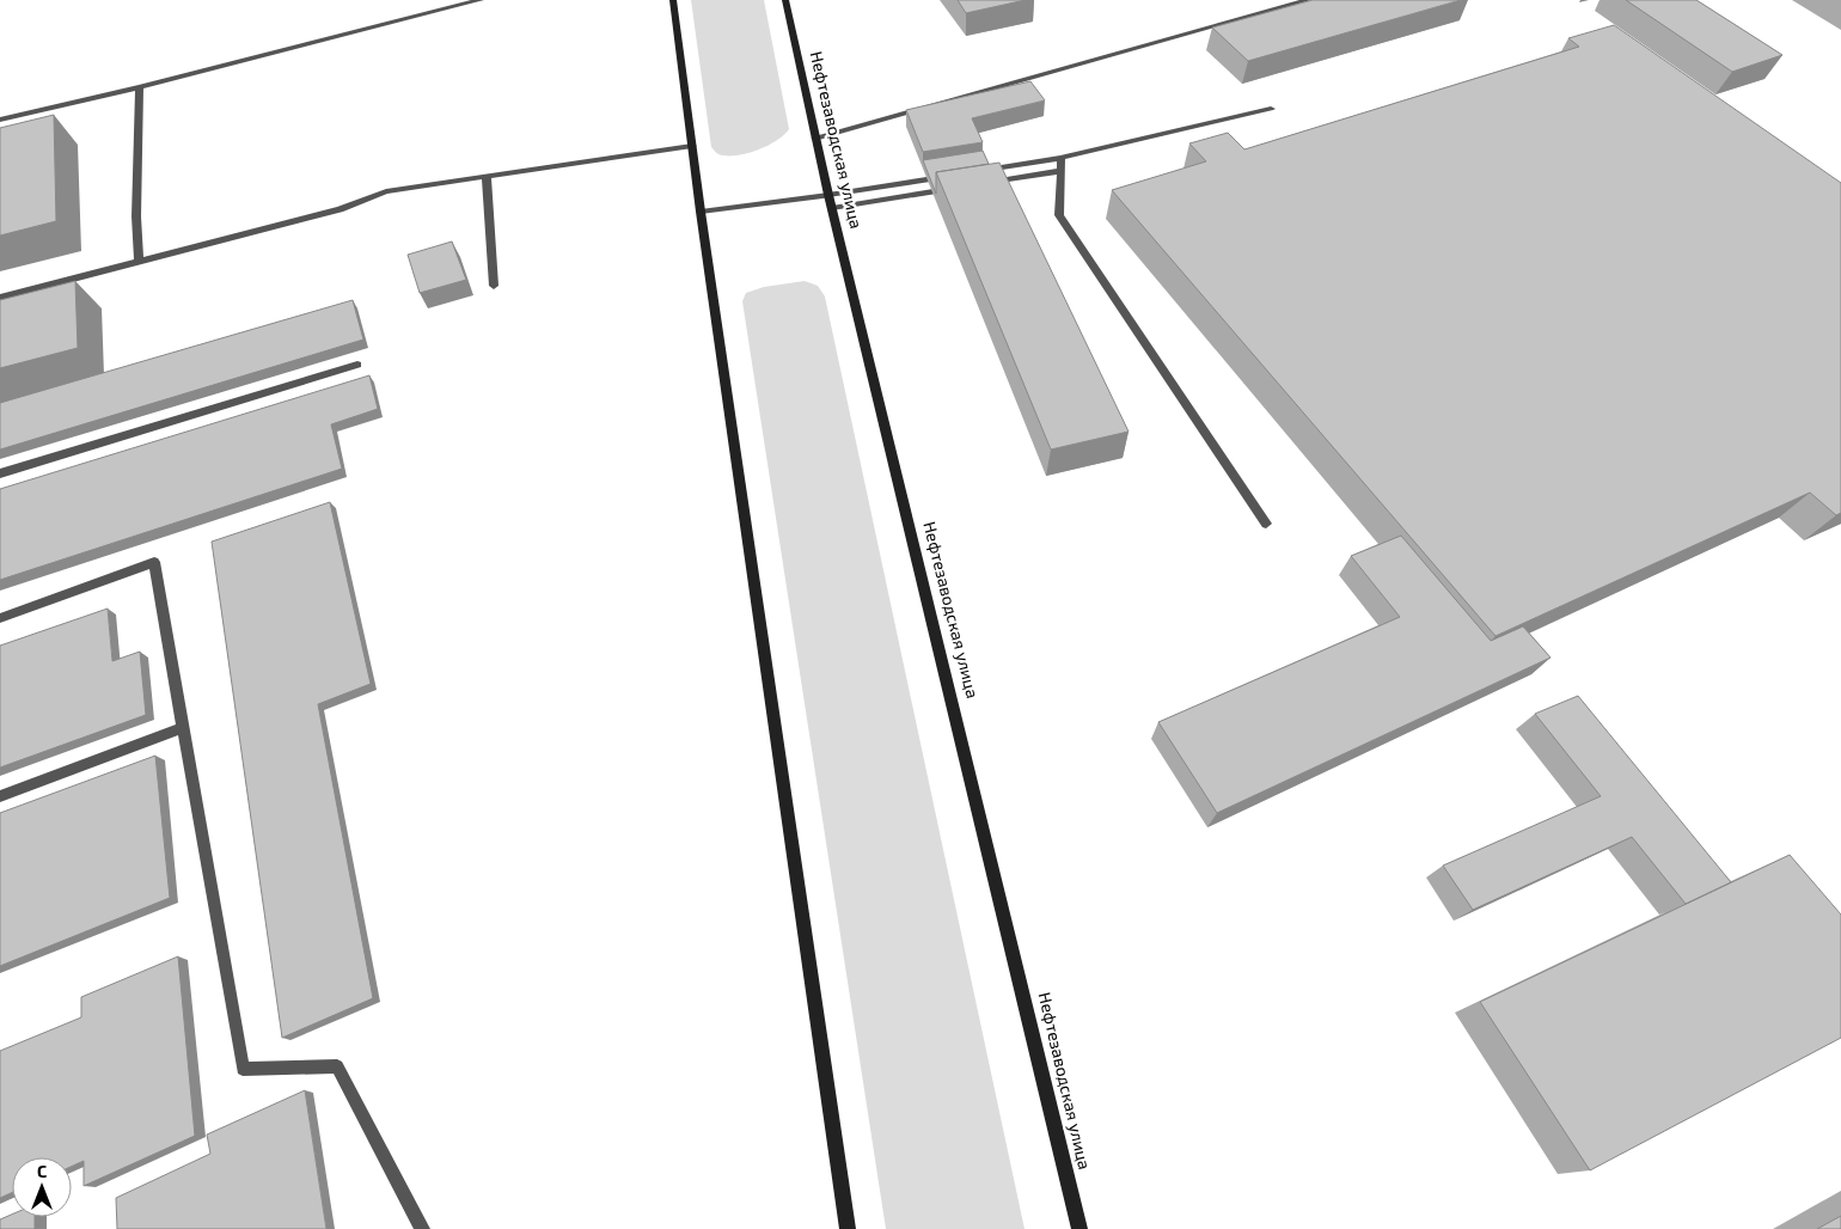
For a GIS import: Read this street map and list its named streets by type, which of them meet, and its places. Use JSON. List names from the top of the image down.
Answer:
{
  "streets": {
    "main road": ["Нефтезаводская улица"]
  },
  "north": "top"
}
